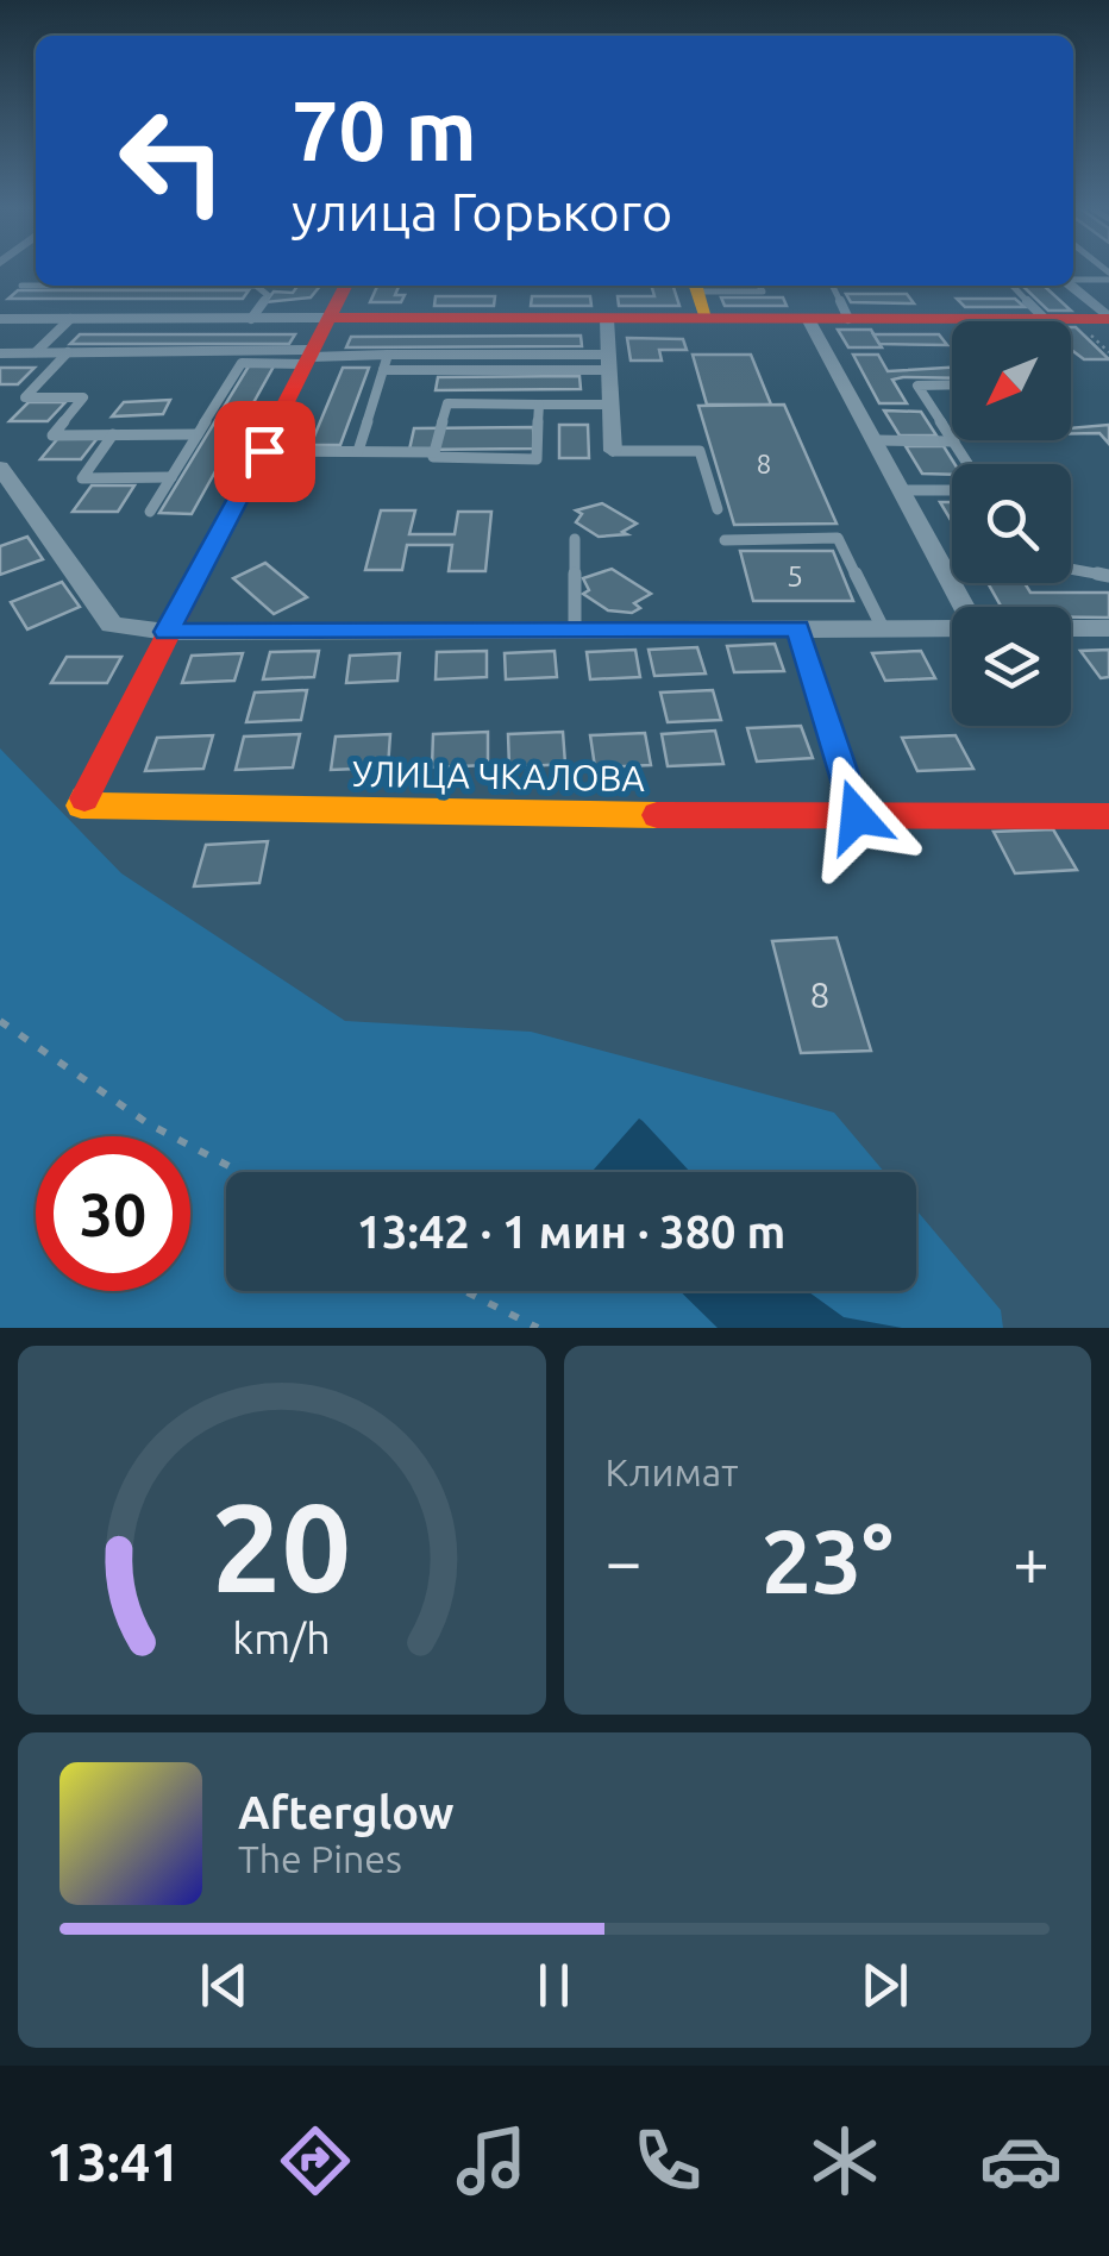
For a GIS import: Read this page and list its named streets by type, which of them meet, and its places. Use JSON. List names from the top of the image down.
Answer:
{
  "streets": {
    "street": ["УЛИЦА ЧКАЛОВА"]
  },
  "house_numbers": ["8", "5", "8"],
  "north": "bottom left",
  "page": {
    "turn": ["70 m", "улица Горького"],
    "limit": "30",
    "trip": "13:42 · 1 мин · 380 m",
    "tile": "Климат",
    "heat": ["−", "23°", "+"],
    "song": ["Afterglow", "The Pines"],
    "tabs": "13:41",
    "gauge": ["20", "km/h"]
  }
}
